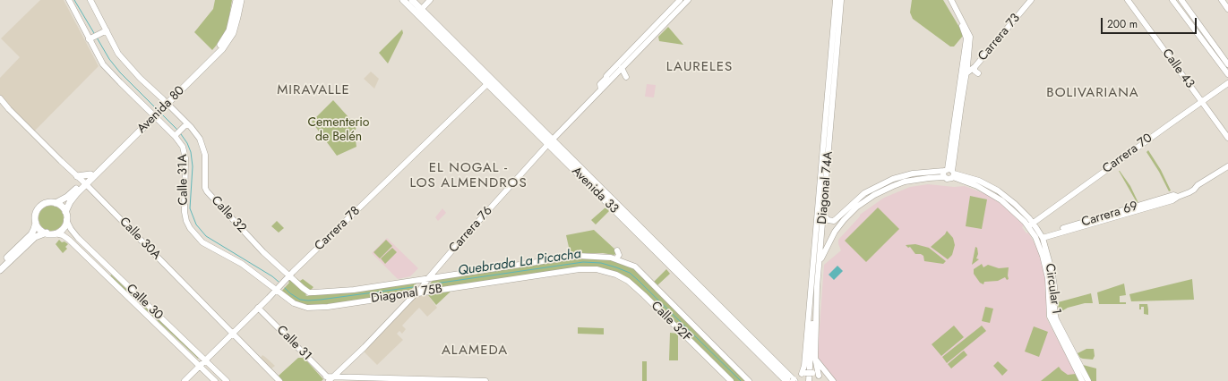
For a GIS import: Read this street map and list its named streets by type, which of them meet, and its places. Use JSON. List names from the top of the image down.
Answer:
{
  "streets": {
    "main road": ["Avenida 80", "Avenida 33"],
    "street": [
      "Carrera 73",
      "Calle 43",
      "Carrera 70",
      "Calle 31A",
      "Diagonal 74A",
      "Calle 32",
      "Carrera 69",
      "Carrera 78",
      "Carrera 76",
      "Calle 30A",
      "Circular 1",
      "Diagonal 75B",
      "Calle 30",
      "Calle 32F",
      "Calle 31"
    ]
  },
  "crossings": [
    ["Calle 43", "Carrera 70"],
    ["Avenida 80", "Calle 31A"],
    ["Avenida 80", "Calle 32"],
    ["Avenida 80", "Calle 30A"],
    ["Avenida 80", "Calle 30"],
    ["Carrera 70", "Circular 1"],
    ["Calle 31A", "Carrera 78"],
    ["Calle 31A", "Diagonal 75B"],
    ["Diagonal 74A", "Circular 1"],
    ["Avenida 33", "Carrera 78"],
    ["Avenida 33", "Carrera 76"],
    ["Calle 32", "Carrera 78"],
    ["Calle 32", "Diagonal 75B"],
    ["Carrera 69", "Circular 1"],
    ["Carrera 78", "Calle 30A"],
    ["Carrera 78", "Diagonal 75B"],
    ["Carrera 78", "Calle 30"],
    ["Carrera 78", "Calle 31"],
    ["Carrera 76", "Diagonal 75B"],
    ["Carrera 76", "Calle 31"],
    ["Diagonal 75B", "Calle 32F"]
  ],
  "districts": [
    "LAURELES",
    "MIRAVALLE",
    "BOLIVARIANA",
    "EL NOGAL - LOS ALMENDROS",
    "ALAMEDA"
  ],
  "water": ["Quebrada La Picacha"],
  "parks": ["Cementerio de Belén"],
  "scale_bar": "200 m"
}
